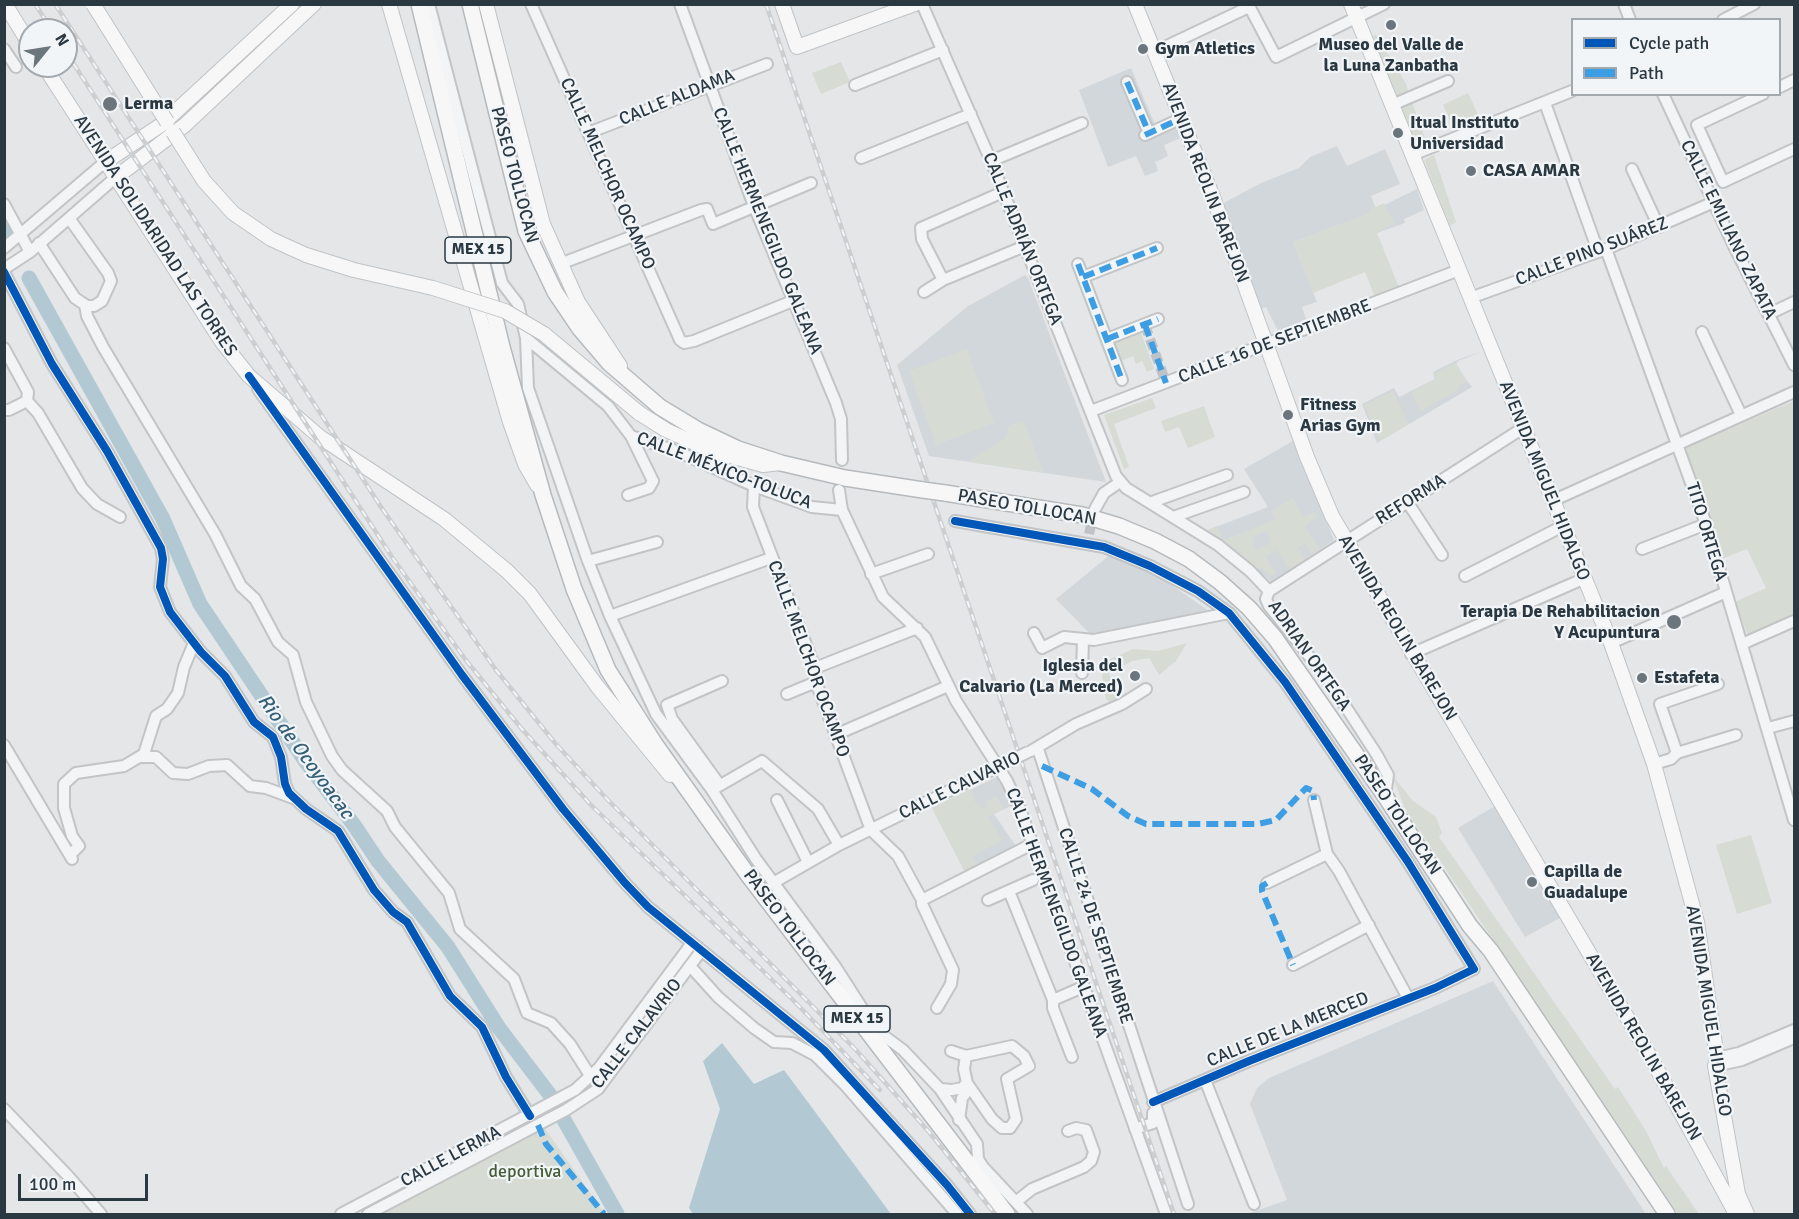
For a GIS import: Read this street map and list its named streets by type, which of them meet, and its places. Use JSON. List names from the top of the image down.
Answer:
{
  "streets": {
    "highway": ["PASEO TOLLOCAN", "MEX 15"],
    "main road": ["AVENIDA REOLIN BAREJON", "AVENIDA SOLIDARIDAD LAS TORRES", "AVENIDA MIGUEL HIDALGO"],
    "street": [
      "CALLE ALDAMA",
      "CALLE MELCHOR OCAMPO",
      "CALLE EMILIANO ZAPATA",
      "CALLE HERMENEGILDO GALEANA",
      "CALLE ADRIÁN ORTEGA",
      "CALLE PINO SUÁREZ",
      "CALLE 16 DE SEPTIEMBRE",
      "CALLE MÉXICO-TOLUCA",
      "REFORMA",
      "TITO ORTEGA",
      "ADRIAN ORTEGA",
      "CALLE CALVARIO",
      "CALLE 24 DE SEPTIEMBRE",
      "CALLE DE LA MERCED",
      "CALLE CALAVRIO",
      "CALLE LERMA"
    ]
  },
  "crossings": [
    ["CALLE ALDAMA", "CALLE MELCHOR OCAMPO"],
    ["CALLE ALDAMA", "CALLE HERMENEGILDO GALEANA"],
    ["CALLE MELCHOR OCAMPO", "CALLE HERMENEGILDO GALEANA"],
    ["CALLE MELCHOR OCAMPO", "CALLE MÉXICO-TOLUCA"],
    ["CALLE MELCHOR OCAMPO", "CALLE CALVARIO"],
    ["PASEO TOLLOCAN", "AVENIDA SOLIDARIDAD LAS TORRES"],
    ["PASEO TOLLOCAN", "ADRIAN ORTEGA"],
    ["AVENIDA REOLIN BAREJON", "CALLE 16 DE SEPTIEMBRE"],
    ["AVENIDA REOLIN BAREJON", "AVENIDA MIGUEL HIDALGO"],
    ["AVENIDA REOLIN BAREJON", "REFORMA"],
    ["CALLE EMILIANO ZAPATA", "CALLE PINO SUÁREZ"],
    ["CALLE HERMENEGILDO GALEANA", "CALLE MÉXICO-TOLUCA"],
    ["CALLE HERMENEGILDO GALEANA", "CALLE CALVARIO"],
    ["CALLE ADRIÁN ORTEGA", "CALLE 16 DE SEPTIEMBRE"],
    ["CALLE ADRIÁN ORTEGA", "ADRIAN ORTEGA"],
    ["CALLE PINO SUÁREZ", "AVENIDA MIGUEL HIDALGO"],
    ["CALLE PINO SUÁREZ", "TITO ORTEGA"],
    ["CALLE 16 DE SEPTIEMBRE", "AVENIDA MIGUEL HIDALGO"],
    ["AVENIDA MIGUEL HIDALGO", "REFORMA"],
    ["REFORMA", "ADRIAN ORTEGA"],
    ["CALLE CALVARIO", "CALLE 24 DE SEPTIEMBRE"],
    ["CALLE 24 DE SEPTIEMBRE", "CALLE DE LA MERCED"],
    ["CALLE CALAVRIO", "CALLE LERMA"]
  ],
  "water": ["Rio de Ocoyoacac"],
  "parks": ["deportiva"],
  "places": [
    "Museo del Valle de la Luna Zanbatha",
    "Gym Atletics",
    "Lerma",
    "Itual Instituto Universidad",
    "CASA AMAR",
    "Fitness Arias Gym",
    "Terapia De Rehabilitacion Y Acupuntura",
    "Iglesia del Calvario (La Merced)",
    "Estafeta",
    "Capilla de Guadalupe"
  ],
  "legend": ["Cycle path", "Path"],
  "scale_bar": "100 m",
  "north": "top right"
}
